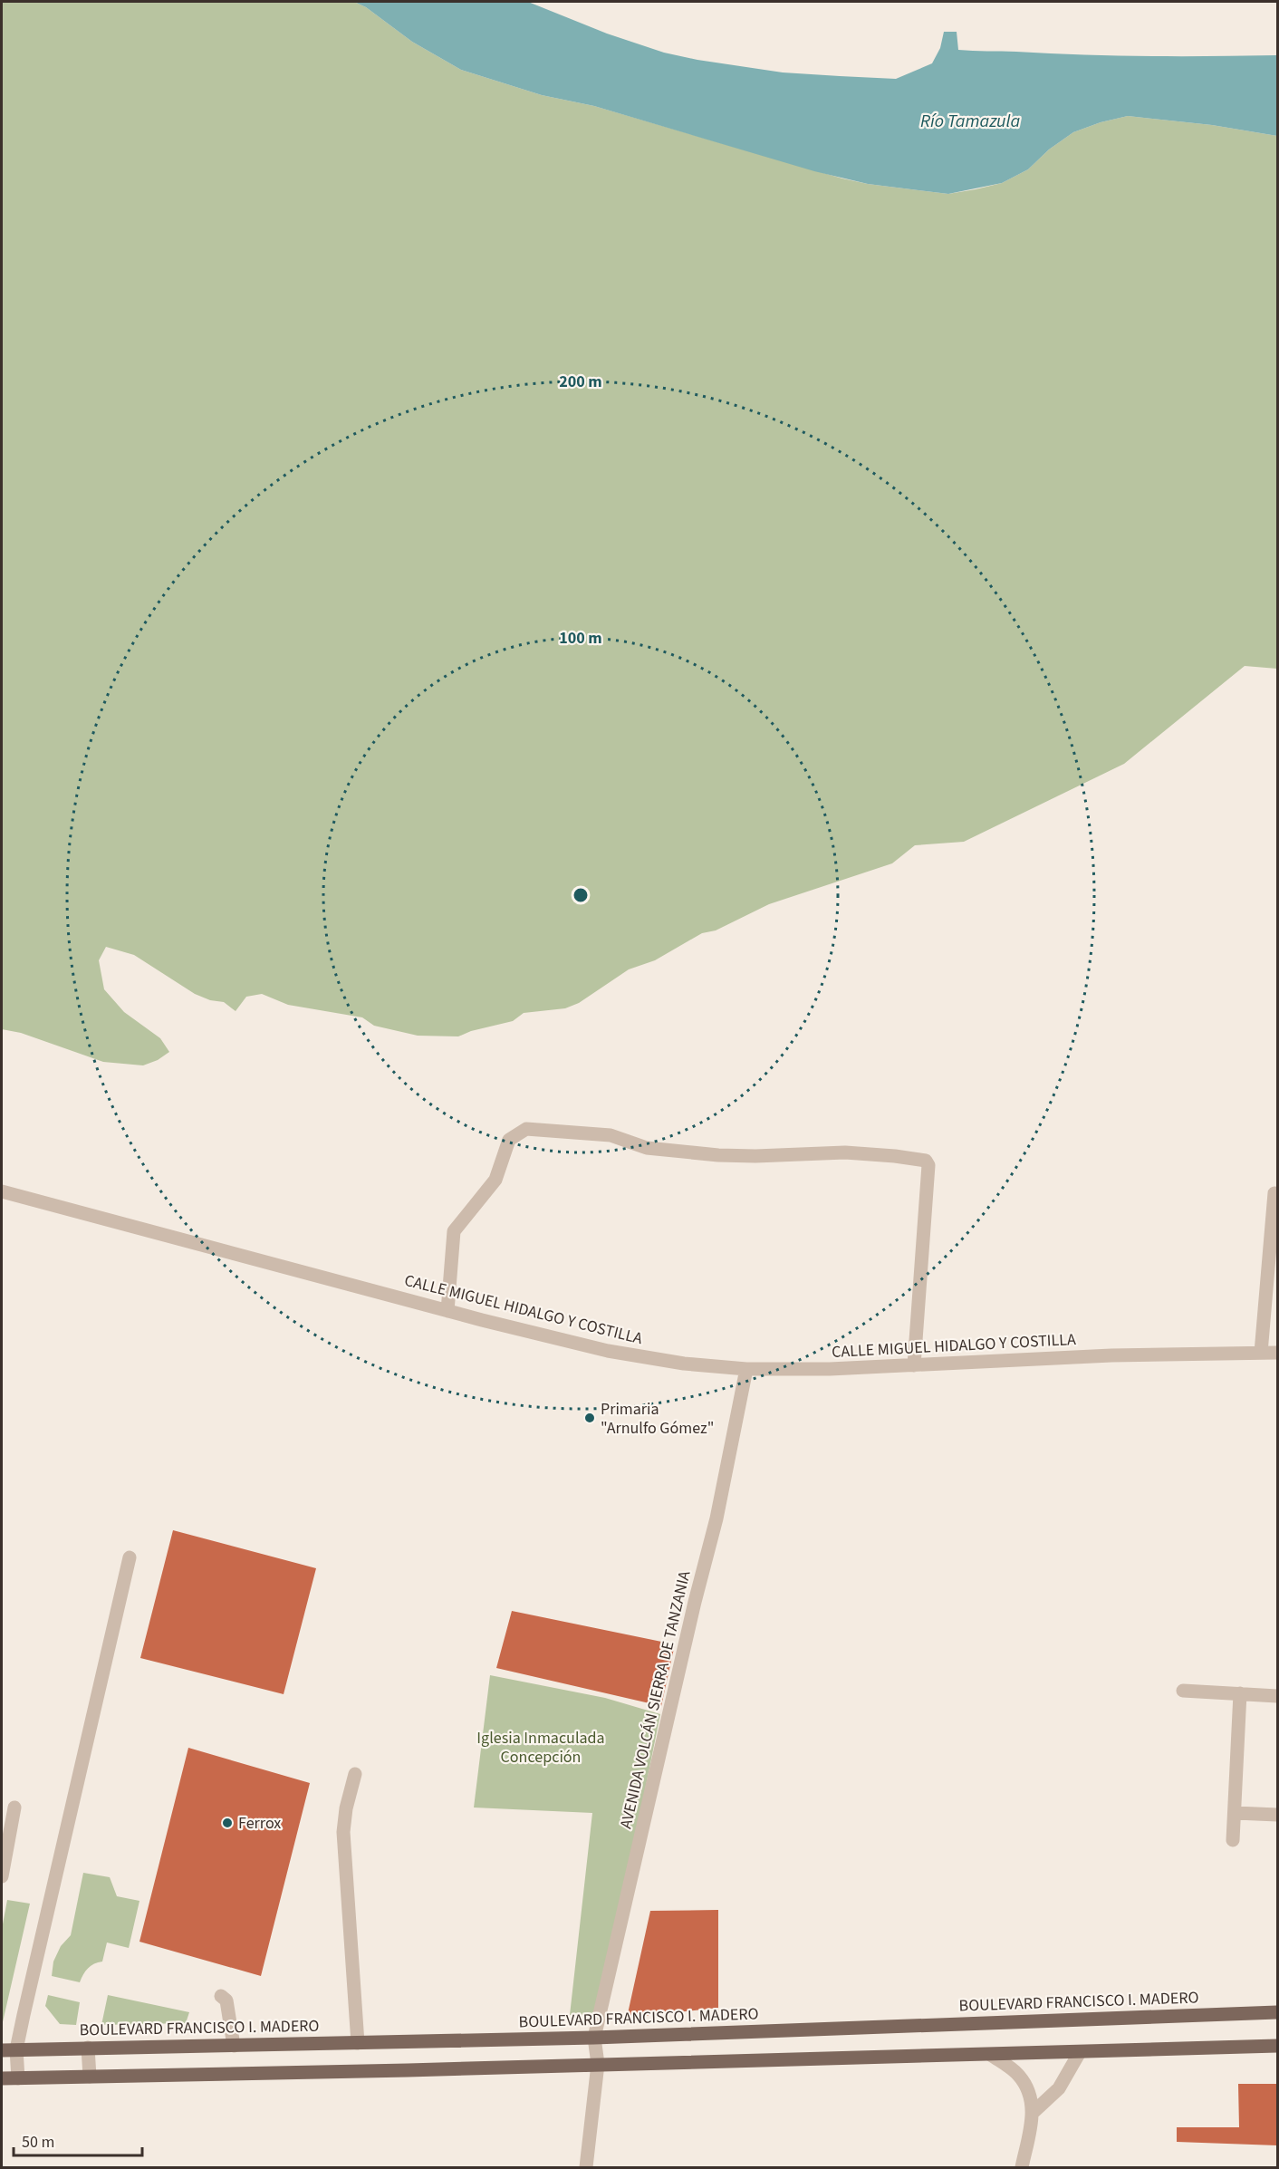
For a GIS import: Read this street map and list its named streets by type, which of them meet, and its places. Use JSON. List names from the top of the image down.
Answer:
{
  "streets": {
    "main road": ["BOULEVARD FRANCISCO I. MADERO"],
    "street": ["CALLE MIGUEL HIDALGO Y COSTILLA", "AVENIDA VOLCÁN SIERRA DE TANZANIA"]
  },
  "crossings": [
    ["CALLE MIGUEL HIDALGO Y COSTILLA", "AVENIDA VOLCÁN SIERRA DE TANZANIA"],
    ["AVENIDA VOLCÁN SIERRA DE TANZANIA", "BOULEVARD FRANCISCO I. MADERO"]
  ],
  "water": ["Río Tamazula"],
  "parks": ["Iglesia Inmaculada Concepción"],
  "places": ["Primaria \"Arnulfo Gómez\"", "Ferrox"],
  "scale_bar": "50 m",
  "rings": ["200 m", "100 m"]
}
